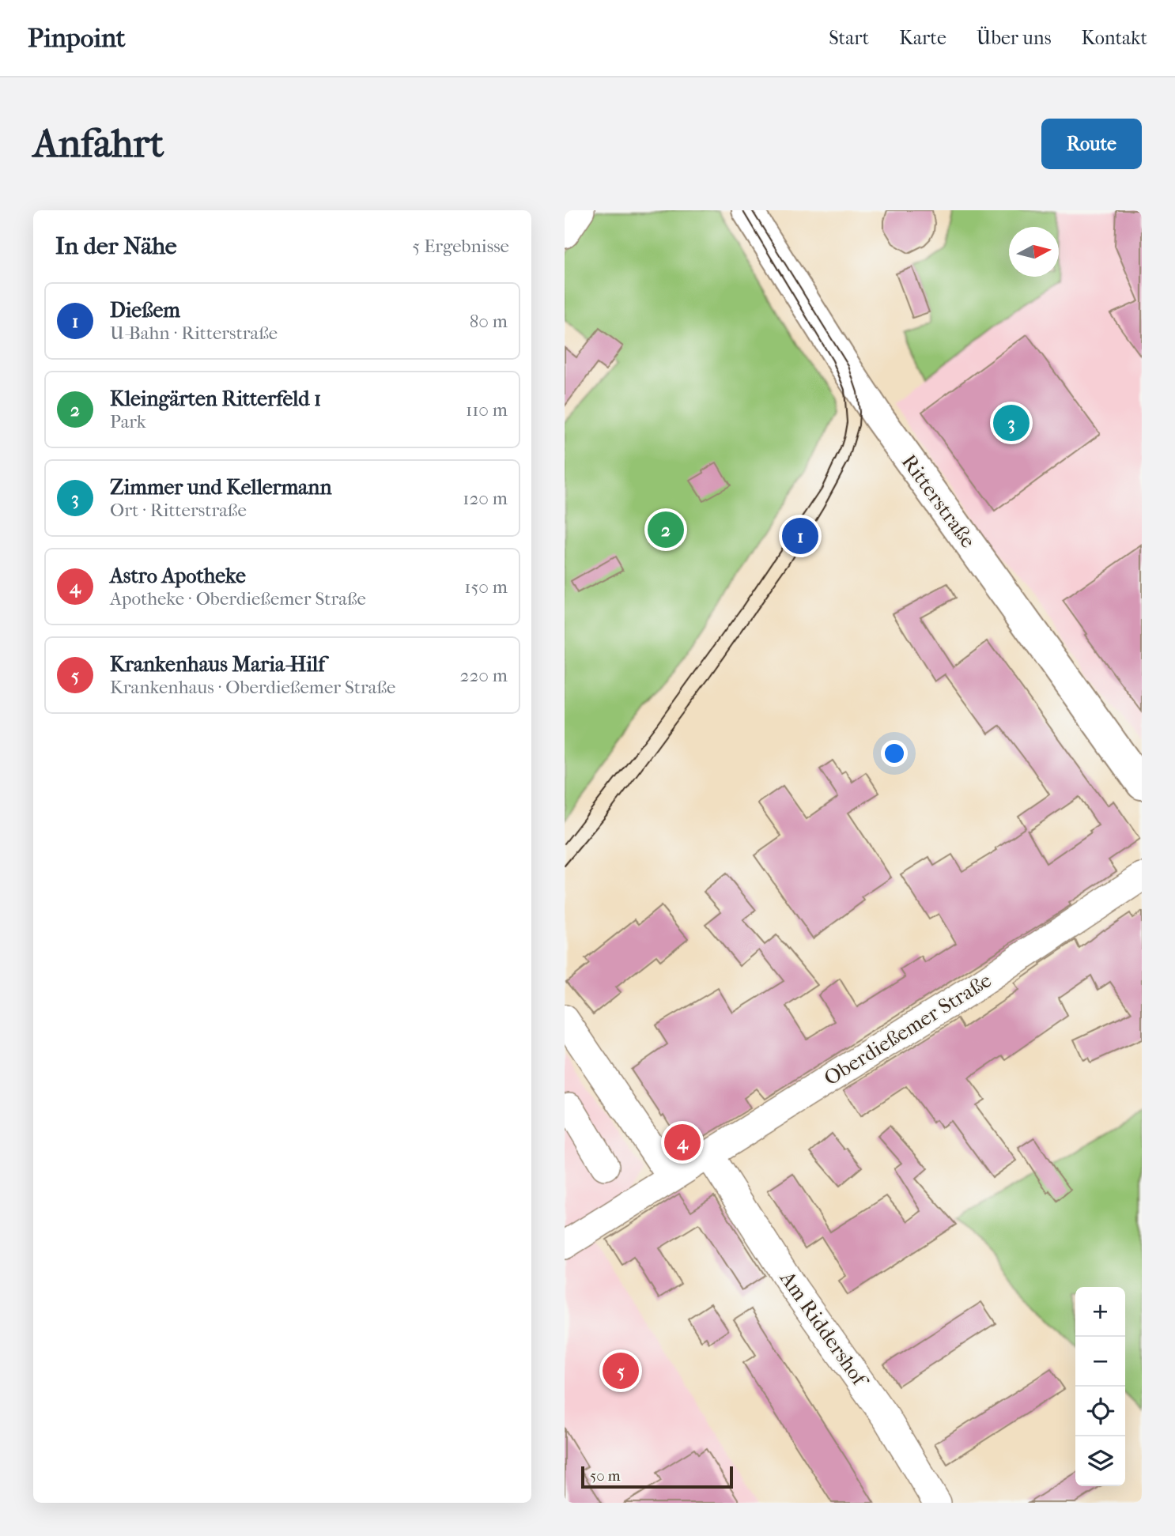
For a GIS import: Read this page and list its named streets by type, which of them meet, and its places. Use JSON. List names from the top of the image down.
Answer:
{
  "streets": {
    "main road": ["Ritterstraße"],
    "street": ["Oberdießemer Straße", "Am Riddershof"]
  },
  "crossings": [
    ["Oberdießemer Straße", "Am Riddershof"]
  ],
  "scale_bar": "50 m",
  "north": "right",
  "page": {
    "header": "Pinpoint",
    "nav": [
      "Start",
      "Karte",
      "Über uns",
      "Kontakt"
    ],
    "buttons": "Route",
    "title": "Anfahrt",
    "heading": ["In der Nähe", "5 Ergebnisse"],
    "list": [
      {
        "mark": "1",
        "name": "Dießem",
        "note": "U-Bahn · Ritterstraße",
        "value": "80 m"
      },
      {
        "mark": "2",
        "name": "Kleingärten Ritterfeld 1",
        "note": "Park",
        "value": "110 m"
      },
      {
        "mark": "3",
        "name": "Zimmer und Kellermann",
        "note": "Ort · Ritterstraße",
        "value": "120 m"
      },
      {
        "mark": "4",
        "name": "Astro Apotheke",
        "note": "Apotheke · Oberdießemer Straße",
        "value": "150 m"
      },
      {
        "mark": "5",
        "name": "Krankenhaus Maria-Hilf",
        "note": "Krankenhaus · Oberdießemer Straße",
        "value": "220 m"
      }
    ],
    "pins": [
      "3",
      "2",
      "1",
      "4",
      "5"
    ],
    "map_buttons": ["+", "−"],
    "scale": "50 m"
  }
}
